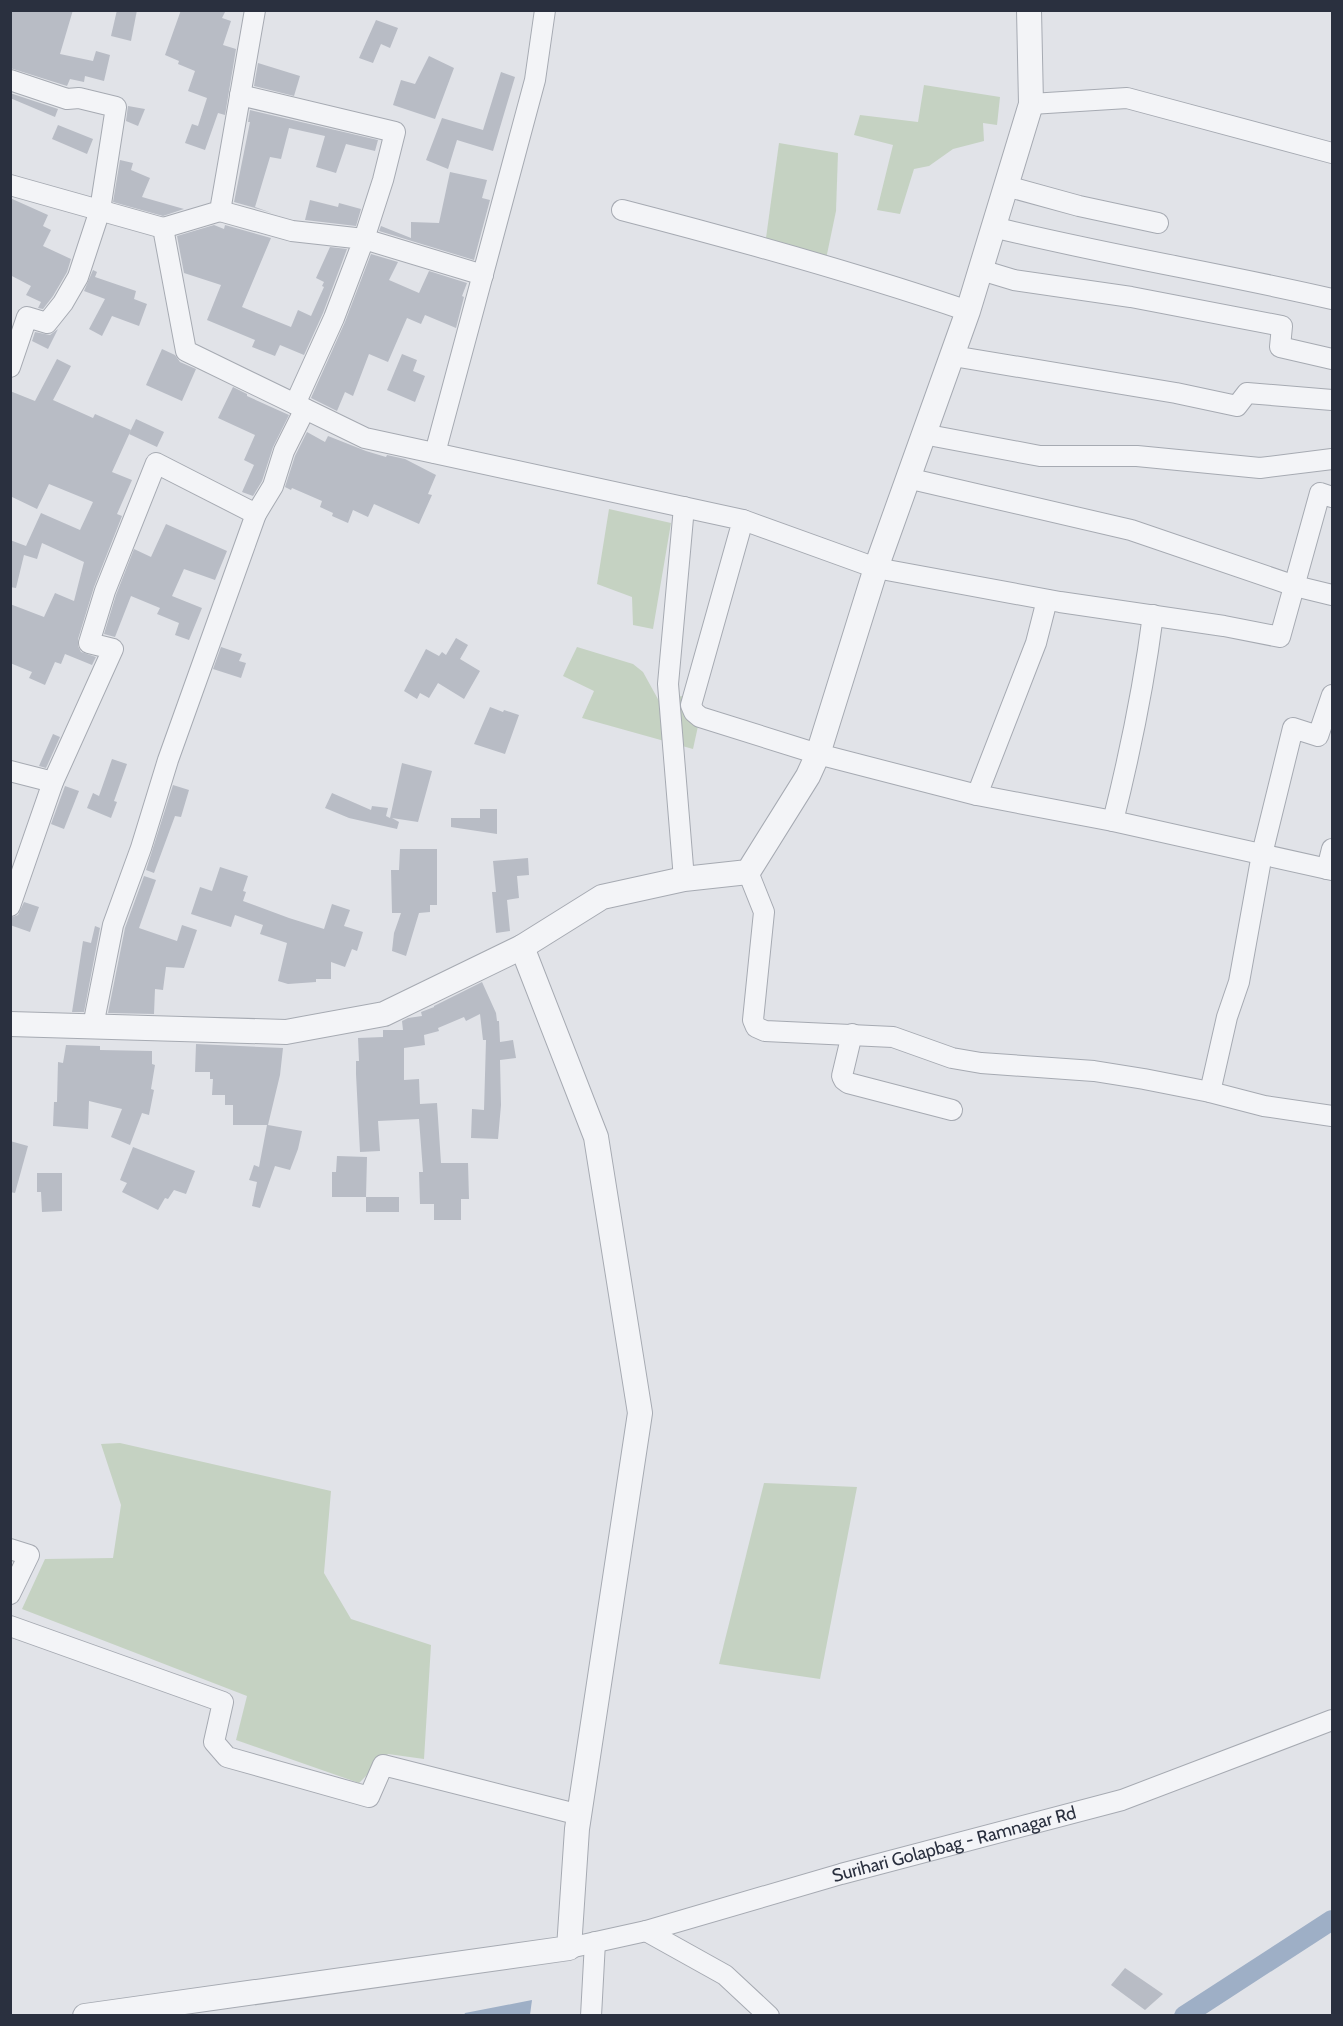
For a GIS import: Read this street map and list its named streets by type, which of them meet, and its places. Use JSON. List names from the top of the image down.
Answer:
{
  "streets": {
    "street": ["Surihari Golapbag - Ramnagar Rd"]
  }
}
